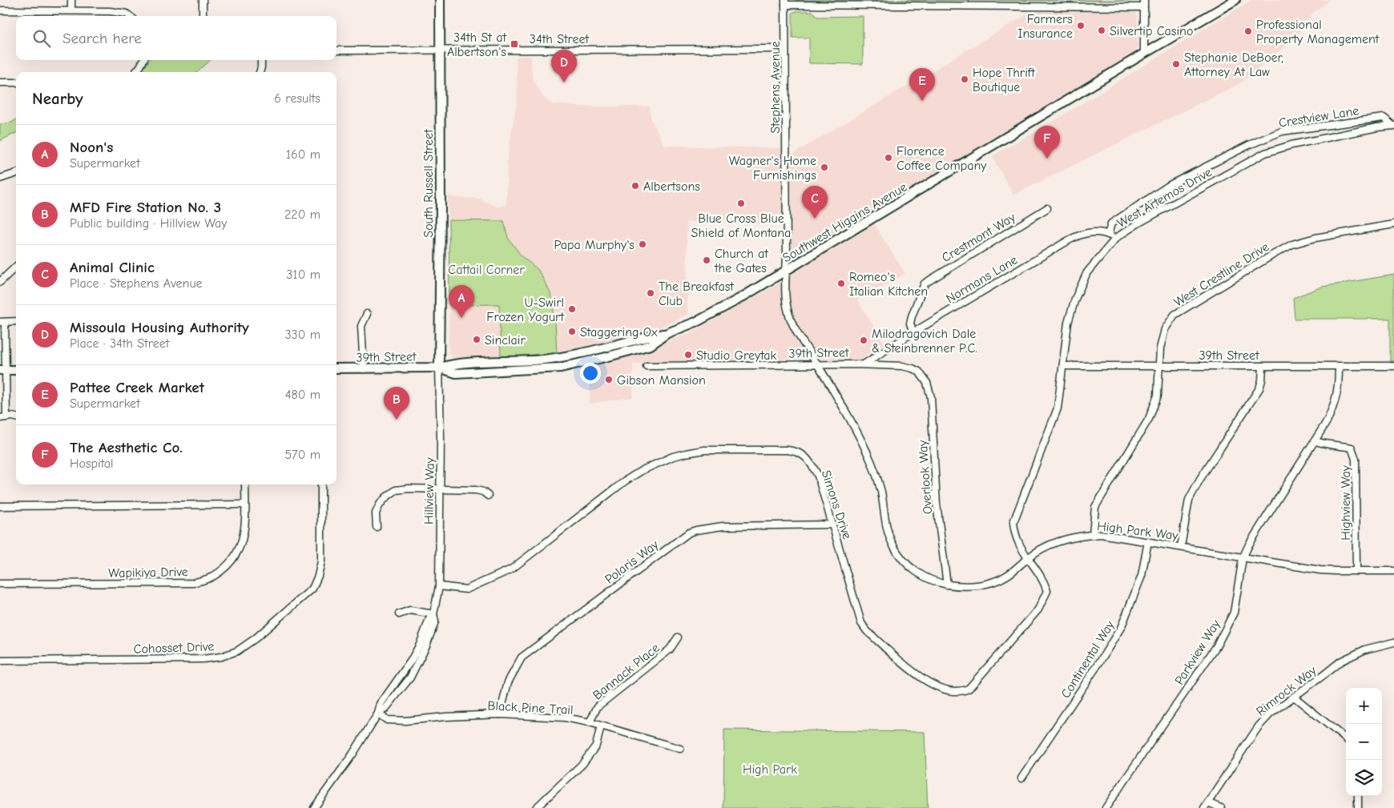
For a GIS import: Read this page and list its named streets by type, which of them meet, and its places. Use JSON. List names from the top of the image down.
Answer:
{
  "streets": {
    "main road": ["South Russell Street", "Southwest Higgins Avenue", "39th Street"],
    "street": [
      "34th Street",
      "Stephens Avenue",
      "Crestview Lane",
      "West Artemos Drive",
      "Crestmont Way",
      "West Crestline Drive",
      "Normans Lane",
      "Overlook Way",
      "Hillview Way",
      "Highview Way",
      "Simons Drive",
      "High Park Way",
      "Polaris Way",
      "Wapikiya Drive",
      "Cohosset Drive",
      "Parkview Way",
      "Continental Way",
      "Bannack Place",
      "Rimrock Way",
      "Black Pine Trail"
    ]
  },
  "crossings": [
    ["34th Street", "Stephens Avenue"],
    ["34th Street", "South Russell Street"],
    ["Stephens Avenue", "Southwest Higgins Avenue"],
    ["Stephens Avenue", "High Park Way"],
    ["Crestview Lane", "West Artemos Drive"],
    ["Crestview Lane", "Normans Lane"],
    ["South Russell Street", "Southwest Higgins Avenue"],
    ["South Russell Street", "39th Street"],
    ["South Russell Street", "Hillview Way"],
    ["West Artemos Drive", "Normans Lane"],
    ["West Artemos Drive", "39th Street"],
    ["West Artemos Drive", "Simons Drive"],
    ["West Artemos Drive", "High Park Way"],
    ["Southwest Higgins Avenue", "39th Street"],
    ["Southwest Higgins Avenue", "Hillview Way"],
    ["Southwest Higgins Avenue", "High Park Way"],
    ["Crestmont Way", "Normans Lane"],
    ["West Crestline Drive", "39th Street"],
    ["West Crestline Drive", "High Park Way"],
    ["Normans Lane", "39th Street"],
    ["39th Street", "Overlook Way"],
    ["39th Street", "Hillview Way"],
    ["39th Street", "High Park Way"],
    ["39th Street", "Parkview Way"],
    ["Overlook Way", "High Park Way"],
    ["Hillview Way", "Simons Drive"],
    ["Hillview Way", "Black Pine Trail"],
    ["Highview Way", "High Park Way"],
    ["Highview Way", "Parkview Way"],
    ["Simons Drive", "High Park Way"],
    ["Simons Drive", "Polaris Way"],
    ["High Park Way", "Parkview Way"],
    ["High Park Way", "Continental Way"],
    ["Polaris Way", "Black Pine Trail"],
    ["Bannack Place", "Black Pine Trail"]
  ],
  "parks": ["Cattail Corner", "High Park"],
  "places": {
    "other": [
      "Farmers Insurance",
      "Silvertip Casino",
      "Professional Property Management",
      "Stephanie DeBoer, Attorney At Law",
      "Hope Thrift Boutique",
      "Florence Coffee Company",
      "Wagner's Home Furnishings",
      "Albertsons",
      "Blue Cross Blue Shield of Montana",
      "Papa Murphy's",
      "Church at the Gates",
      "Romeo's Italian Kitchen",
      "The Breakfast Club",
      "U-Swirl Frozen Yogurt",
      "Staggering Ox",
      "Sinclair",
      "Milodragovich Dale & Steinbrenner P.C.",
      "Studio Greytak",
      "Gibson Mansion"
    ],
    "transit": ["34th St at Albertson's"]
  },
  "page": {
    "search": "Search here",
    "pins": [
      "D",
      "E",
      "F",
      "C",
      "A",
      "B"
    ],
    "heading": ["Nearby", "6 results"],
    "list": [
      {
        "mark": "A",
        "name": "Noon's",
        "note": "Supermarket",
        "value": "160 m"
      },
      {
        "mark": "B",
        "name": "MFD Fire Station No. 3",
        "note": "Public building · Hillview Way",
        "value": "220 m"
      },
      {
        "mark": "C",
        "name": "Animal Clinic",
        "note": "Place · Stephens Avenue",
        "value": "310 m"
      },
      {
        "mark": "D",
        "name": "Missoula Housing Authority",
        "note": "Place · 34th Street",
        "value": "330 m"
      },
      {
        "mark": "E",
        "name": "Pattee Creek Market",
        "note": "Supermarket",
        "value": "480 m"
      },
      {
        "mark": "F",
        "name": "The Aesthetic Co.",
        "note": "Hospital",
        "value": "570 m"
      }
    ],
    "map_buttons": ["+", "−"]
  }
}
